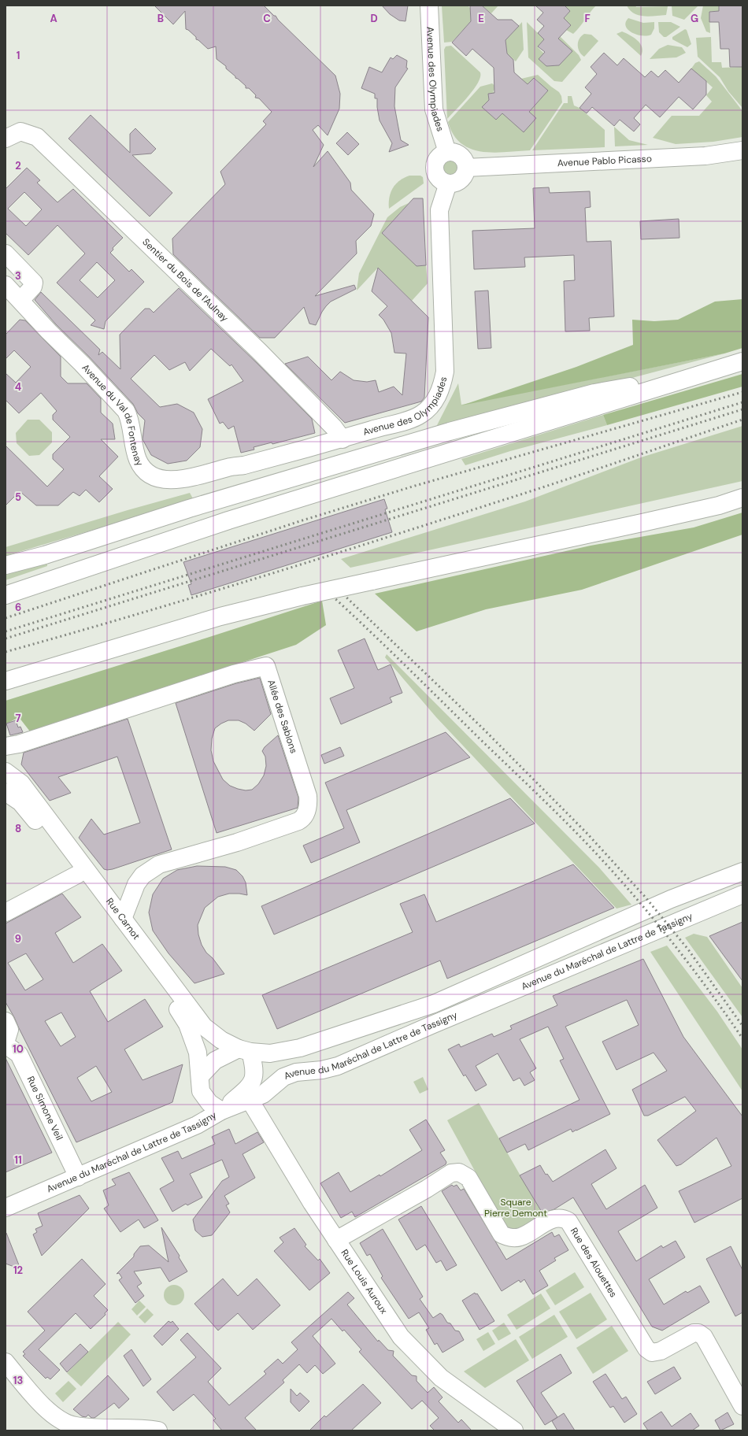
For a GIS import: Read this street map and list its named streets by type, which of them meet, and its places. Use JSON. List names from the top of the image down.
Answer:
{
  "streets": {
    "main road": [
      "Avenue des Olympiades",
      "Avenue Pablo Picasso",
      "Sentier du Bois de l'Aulnay",
      "Avenue du Val de Fontenay",
      "Allée des Sablons",
      "Rue Carnot",
      "Avenue du Maréchal de Lattre de Tassigny",
      "Rue Simone Veil",
      "Rue des Alouettes",
      "Rue Louis Auroux"
    ]
  },
  "crossings": [
    ["Avenue des Olympiades", "Avenue Pablo Picasso"],
    ["Avenue des Olympiades", "Sentier du Bois de l'Aulnay"],
    ["Avenue des Olympiades", "Avenue du Val de Fontenay"],
    ["Allée des Sablons", "Rue Carnot"],
    ["Rue Carnot", "Avenue du Maréchal de Lattre de Tassigny"],
    ["Avenue du Maréchal de Lattre de Tassigny", "Rue Simone Veil"],
    ["Avenue du Maréchal de Lattre de Tassigny", "Rue Louis Auroux"],
    ["Rue des Alouettes", "Rue Louis Auroux"]
  ],
  "parks": ["Square Pierre Demont"],
  "grid": {
    "columns": [
      "A",
      "B",
      "C",
      "D",
      "E",
      "F",
      "G"
    ],
    "rows": [
      "1",
      "2",
      "3",
      "4",
      "5",
      "6",
      "7",
      "8",
      "9",
      "10",
      "11",
      "12",
      "13"
    ]
  }
}
